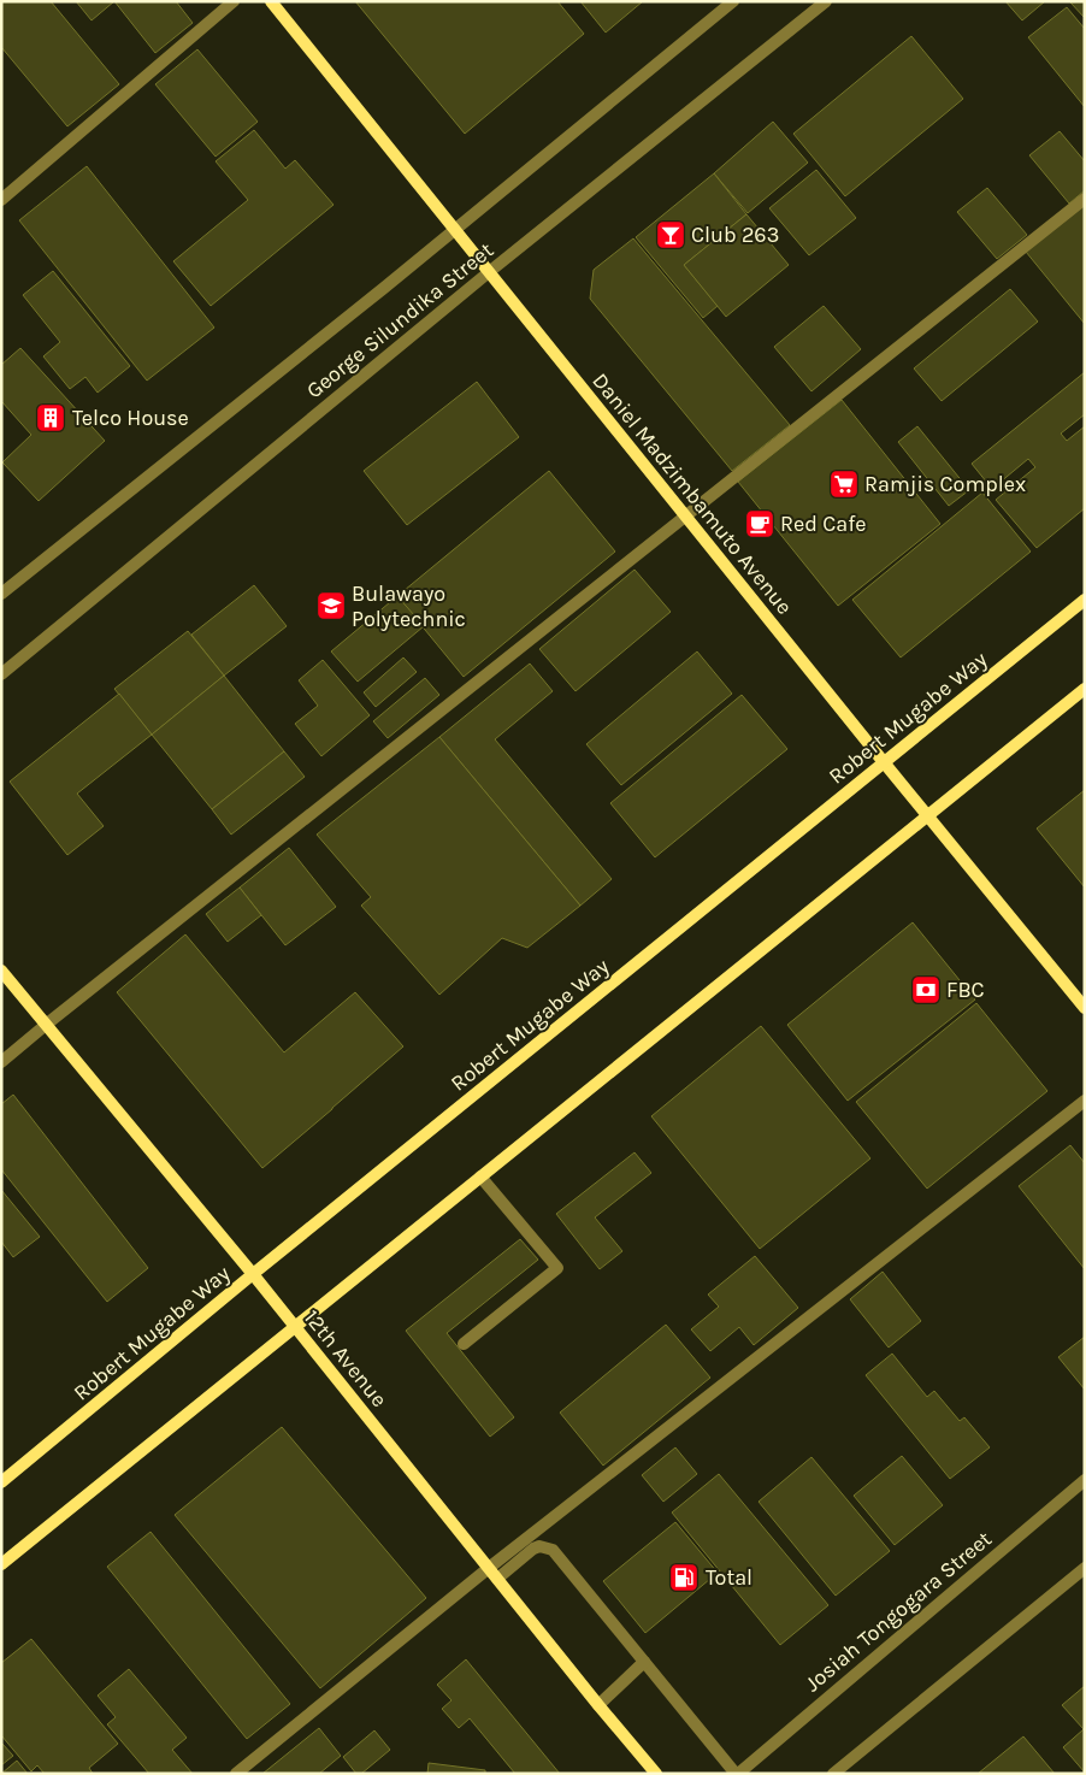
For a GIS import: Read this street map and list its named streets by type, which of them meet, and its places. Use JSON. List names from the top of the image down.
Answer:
{
  "streets": {
    "main road": ["Daniel Madzimbamuto Avenue", "Robert Mugabe Way", "12th Avenue"],
    "street": ["George Silundika Street", "Josiah Tongogara Street"]
  },
  "crossings": [
    ["George Silundika Street", "Daniel Madzimbamuto Avenue"],
    ["Daniel Madzimbamuto Avenue", "Robert Mugabe Way"],
    ["Robert Mugabe Way", "12th Avenue"]
  ],
  "places": {
    "bar": ["Club 263"],
    "building": ["Telco House"],
    "supermarket": ["Ramjis Complex"],
    "cafe": ["Red Cafe"],
    "school or university": ["Bulawayo Polytechnic"],
    "bank": ["FBC"],
    "fuel station": ["Total"]
  }
}
